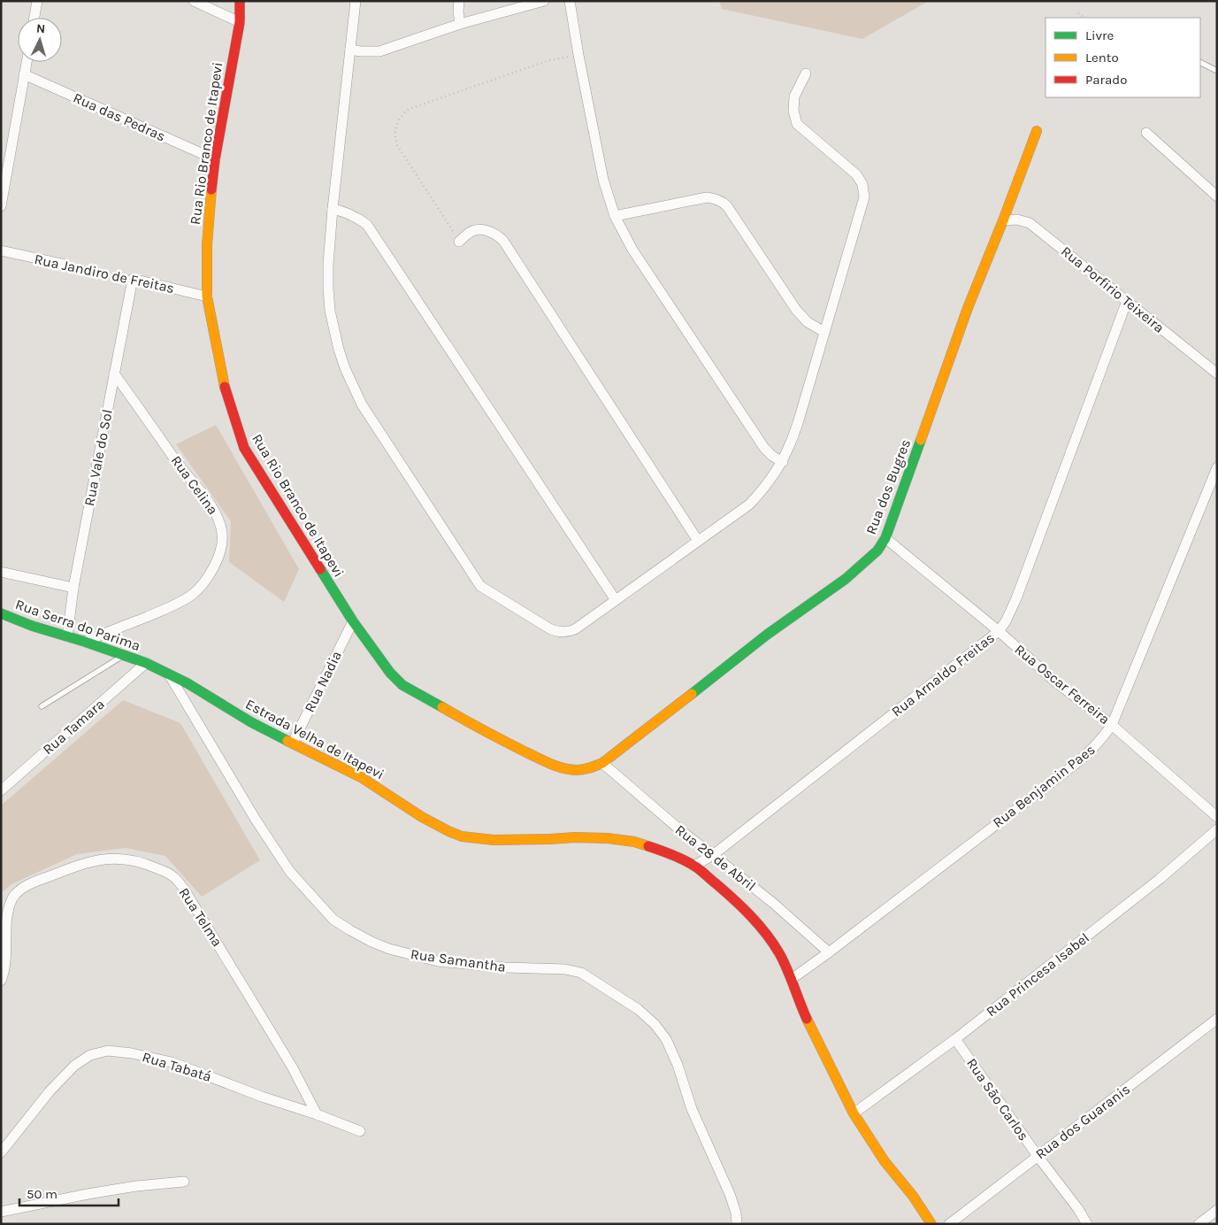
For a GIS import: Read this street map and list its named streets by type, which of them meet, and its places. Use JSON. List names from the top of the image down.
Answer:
{
  "streets": {
    "street": [
      "Rua das Pedras",
      "Rua Rio Branco de Itapevi",
      "Rua Jandiro de Freitas",
      "Rua Porfirio Teixeira",
      "Rua Vale do Sol",
      "Rua Celina",
      "Rua dos Bugres",
      "Rua Serra do Parima",
      "Rua Arnaldo Freitas",
      "Rua Nadia",
      "Rua Oscar Ferreira",
      "Rua Tamara",
      "Estrada Velha de Itapevi",
      "Rua Benjamin Paes",
      "Rua 28 de Abril",
      "Rua Telma",
      "Rua Samantha",
      "Rua Princesa Isabel",
      "Rua Tabatá",
      "Rua São Carlos",
      "Rua dos Guaranis"
    ]
  },
  "crossings": [
    ["Rua das Pedras", "Rua Rio Branco de Itapevi"],
    ["Rua Rio Branco de Itapevi", "Rua Jandiro de Freitas"],
    ["Rua Rio Branco de Itapevi", "Rua dos Bugres"],
    ["Rua Rio Branco de Itapevi", "Rua Nadia"],
    ["Rua Rio Branco de Itapevi", "Rua 28 de Abril"],
    ["Rua Jandiro de Freitas", "Rua Vale do Sol"],
    ["Rua Porfirio Teixeira", "Rua dos Bugres"],
    ["Rua Porfirio Teixeira", "Rua Arnaldo Freitas"],
    ["Rua Vale do Sol", "Rua Celina"],
    ["Rua Vale do Sol", "Rua Serra do Parima"],
    ["Rua Celina", "Rua Serra do Parima"],
    ["Rua dos Bugres", "Rua Oscar Ferreira"],
    ["Rua dos Bugres", "Rua 28 de Abril"],
    ["Rua Serra do Parima", "Rua Tamara"],
    ["Rua Serra do Parima", "Estrada Velha de Itapevi"],
    ["Rua Arnaldo Freitas", "Rua Oscar Ferreira"],
    ["Rua Arnaldo Freitas", "Estrada Velha de Itapevi"],
    ["Rua Arnaldo Freitas", "Rua 28 de Abril"],
    ["Rua Nadia", "Estrada Velha de Itapevi"],
    ["Rua Oscar Ferreira", "Rua Benjamin Paes"],
    ["Rua Tamara", "Estrada Velha de Itapevi"],
    ["Estrada Velha de Itapevi", "Rua Benjamin Paes"],
    ["Estrada Velha de Itapevi", "Rua Samantha"],
    ["Estrada Velha de Itapevi", "Rua Princesa Isabel"],
    ["Rua Benjamin Paes", "Rua 28 de Abril"],
    ["Rua Telma", "Rua Tabatá"],
    ["Rua Princesa Isabel", "Rua São Carlos"],
    ["Rua São Carlos", "Rua dos Guaranis"]
  ],
  "legend": ["Livre", "Lento", "Parado"],
  "scale_bar": "50 m",
  "north": "top"
}
